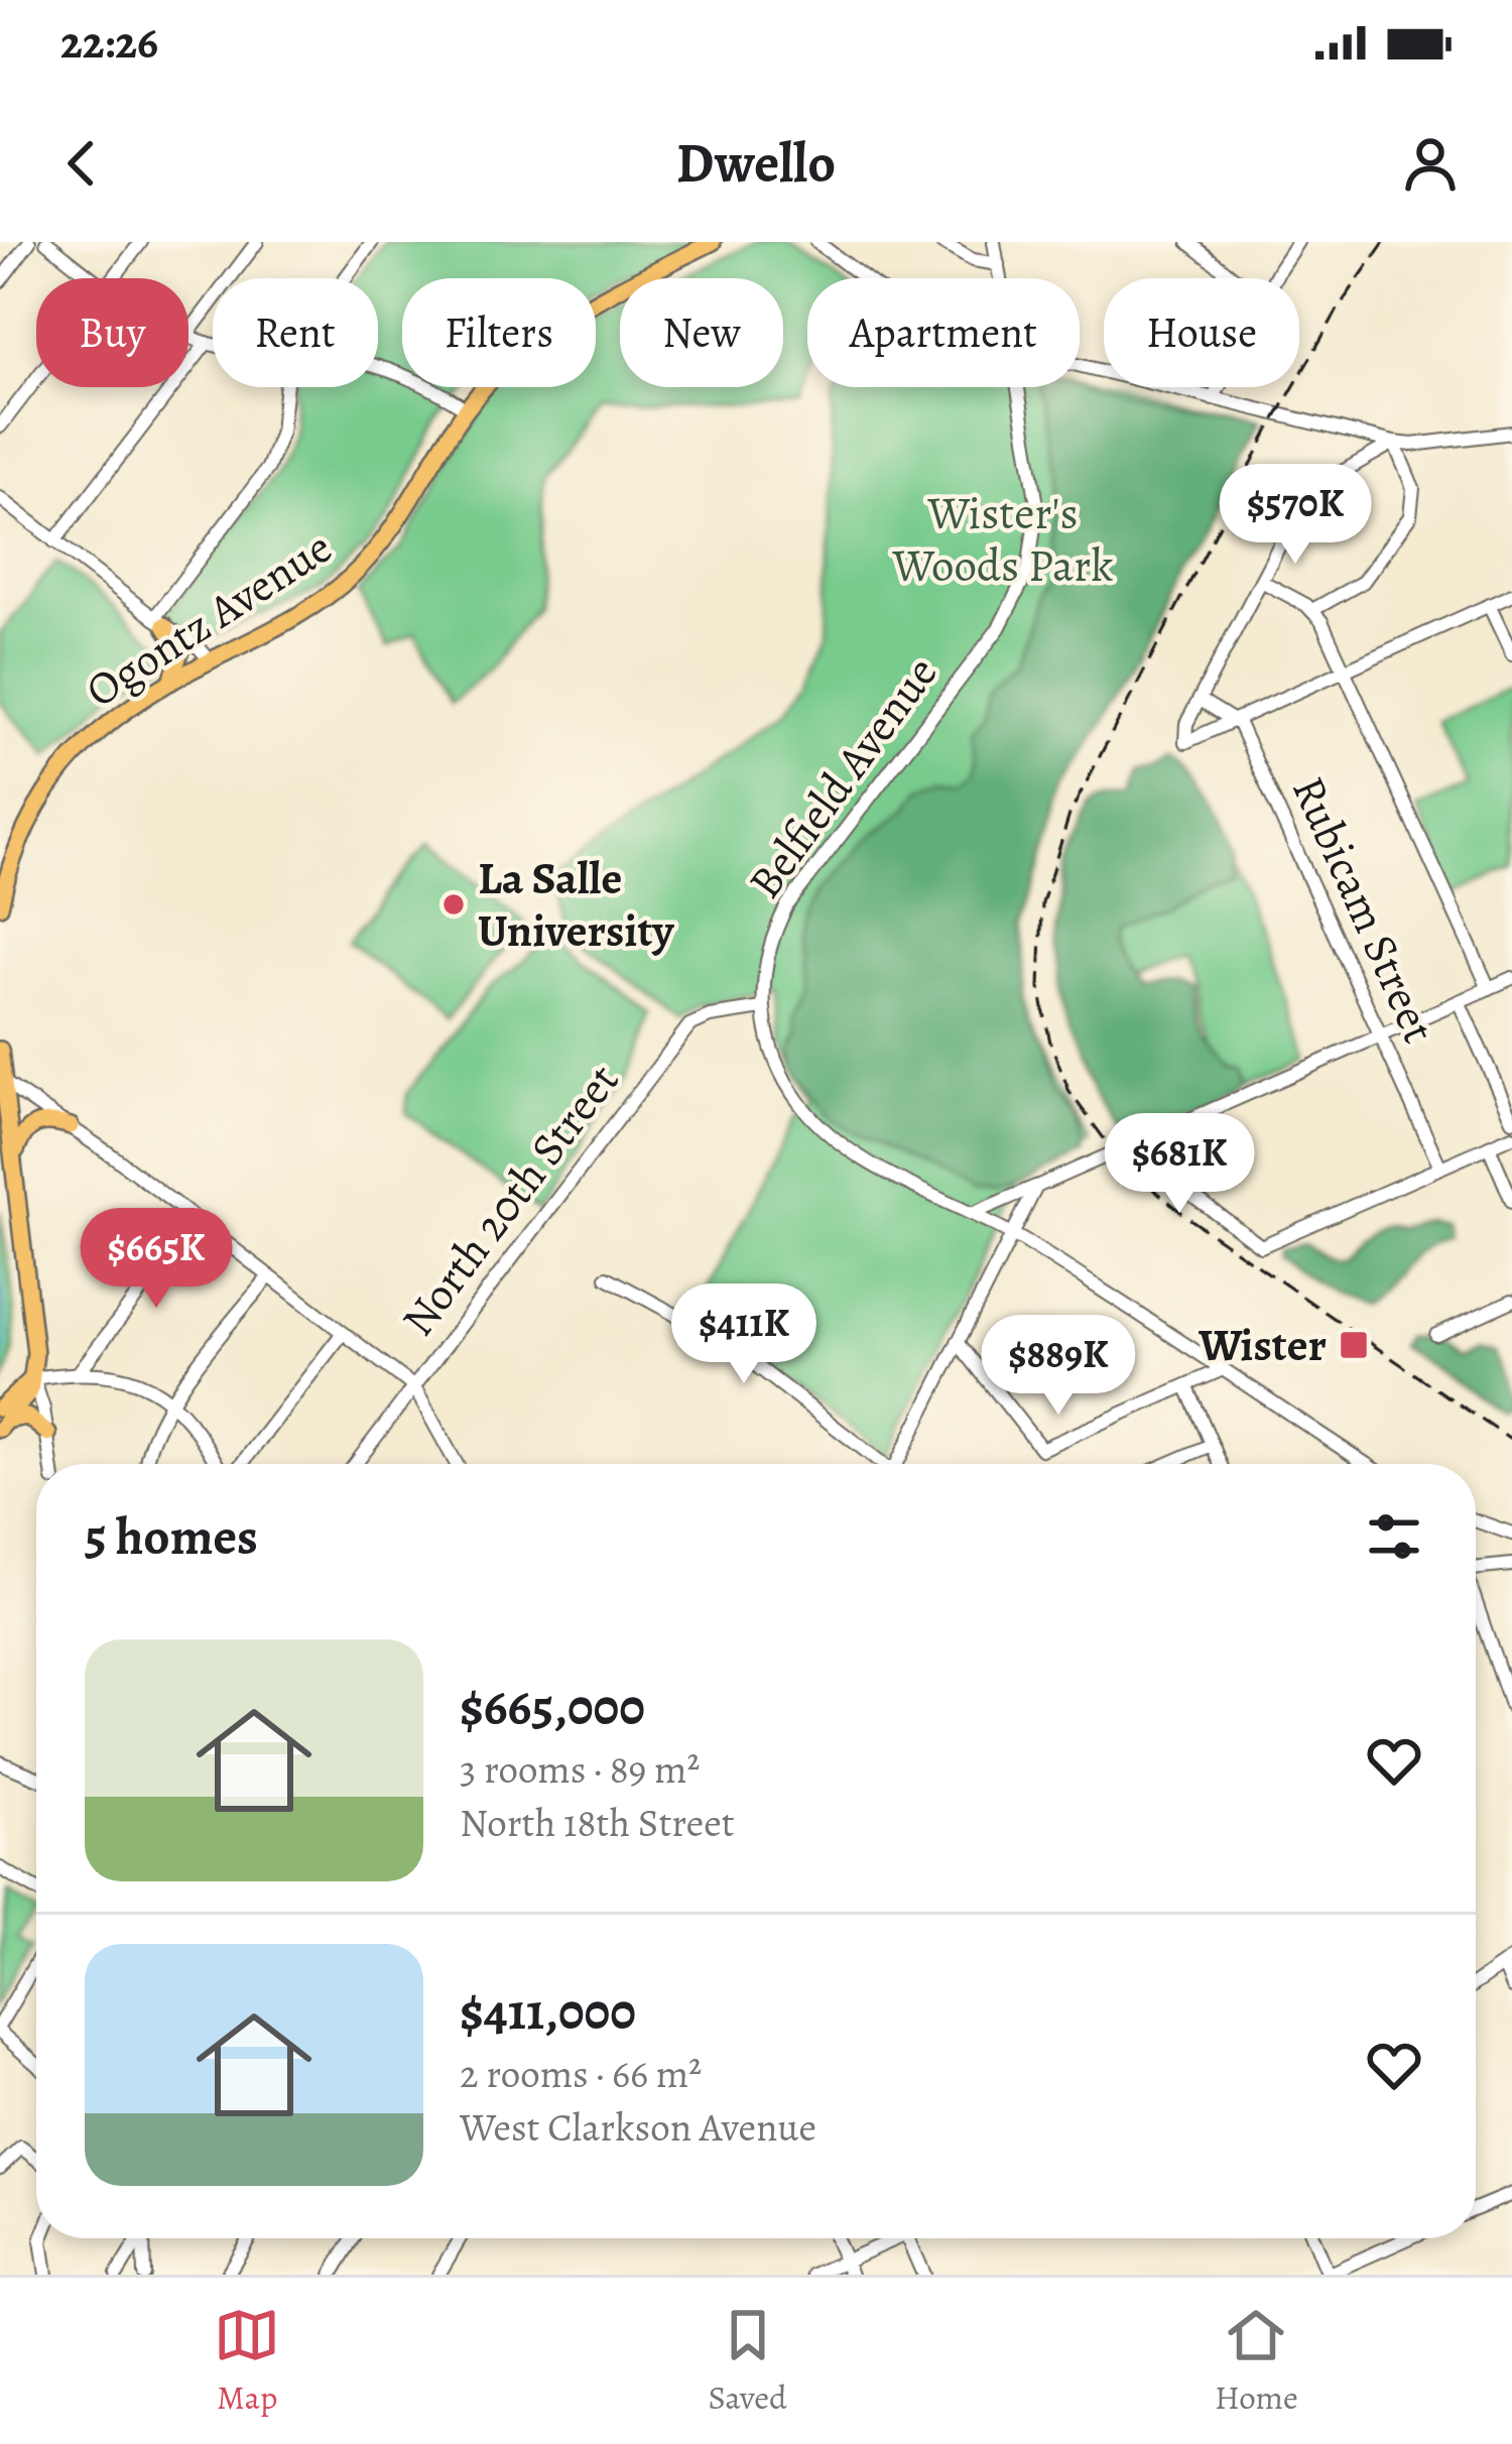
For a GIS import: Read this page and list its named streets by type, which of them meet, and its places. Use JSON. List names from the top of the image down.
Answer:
{
  "streets": {
    "main road": ["Ogontz Avenue"],
    "street": ["Belfield Avenue", "Rubicam Street", "North 20th Street"]
  },
  "crossings": [
    ["Belfield Avenue", "North 20th Street"]
  ],
  "parks": ["Wister's Woods Park"],
  "places": {
    "other": ["La Salle University"],
    "transit": ["Wister"]
  },
  "page": {
    "status": "22:26",
    "header": "Dwello",
    "chip": [
      "Buy",
      "Rent",
      "Filters",
      "New",
      "Apartment",
      "House"
    ],
    "price": [
      "$570K",
      "$681K",
      "$665K",
      "$411K",
      "$889K"
    ],
    "heading": "5 homes",
    "list": [
      {
        "name": "$665,000",
        "note": "3 rooms · 89 m² · North 18th Street"
      },
      {
        "name": "$411,000",
        "note": "2 rooms · 66 m² · West Clarkson Avenue"
      }
    ],
    "tabs": ["Map", "Saved", "Home"]
  }
}
